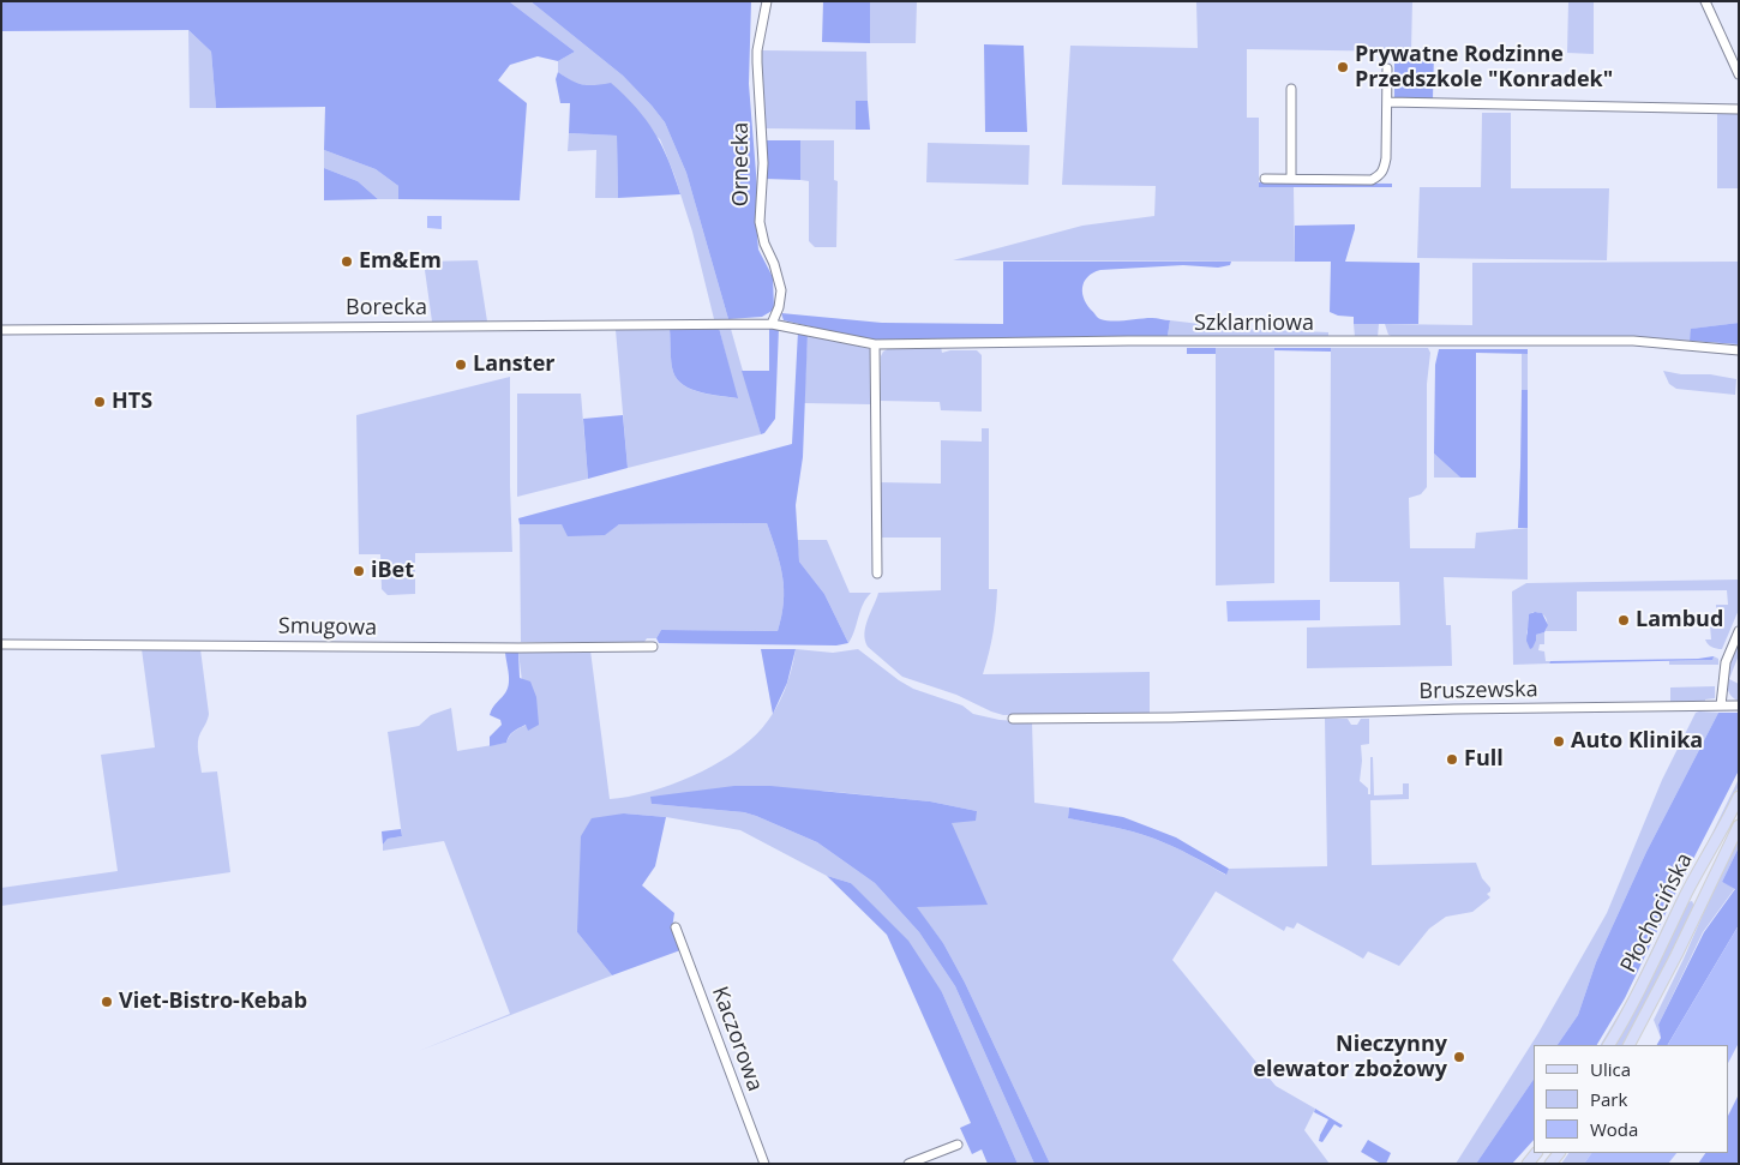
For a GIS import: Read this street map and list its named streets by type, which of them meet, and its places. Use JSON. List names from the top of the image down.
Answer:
{
  "streets": {
    "main road": ["Płochocińska"],
    "street": [
      "Ornecka",
      "Borecka",
      "Szklarniowa",
      "Smugowa",
      "Bruszewska",
      "Kaczorowa"
    ]
  },
  "crossings": [
    ["Ornecka", "Borecka"],
    ["Ornecka", "Szklarniowa"],
    ["Borecka", "Szklarniowa"]
  ],
  "places": [
    "Prywatne Rodzinne Przedszkole \"Konradek\"",
    "Em&Em",
    "Lanster",
    "HTS",
    "iBet",
    "Lambud",
    "Auto Klinika",
    "Full",
    "Viet-Bistro-Kebab",
    "Nieczynny elewator zbożowy"
  ],
  "legend": ["Ulica", "Park", "Woda"]
}
